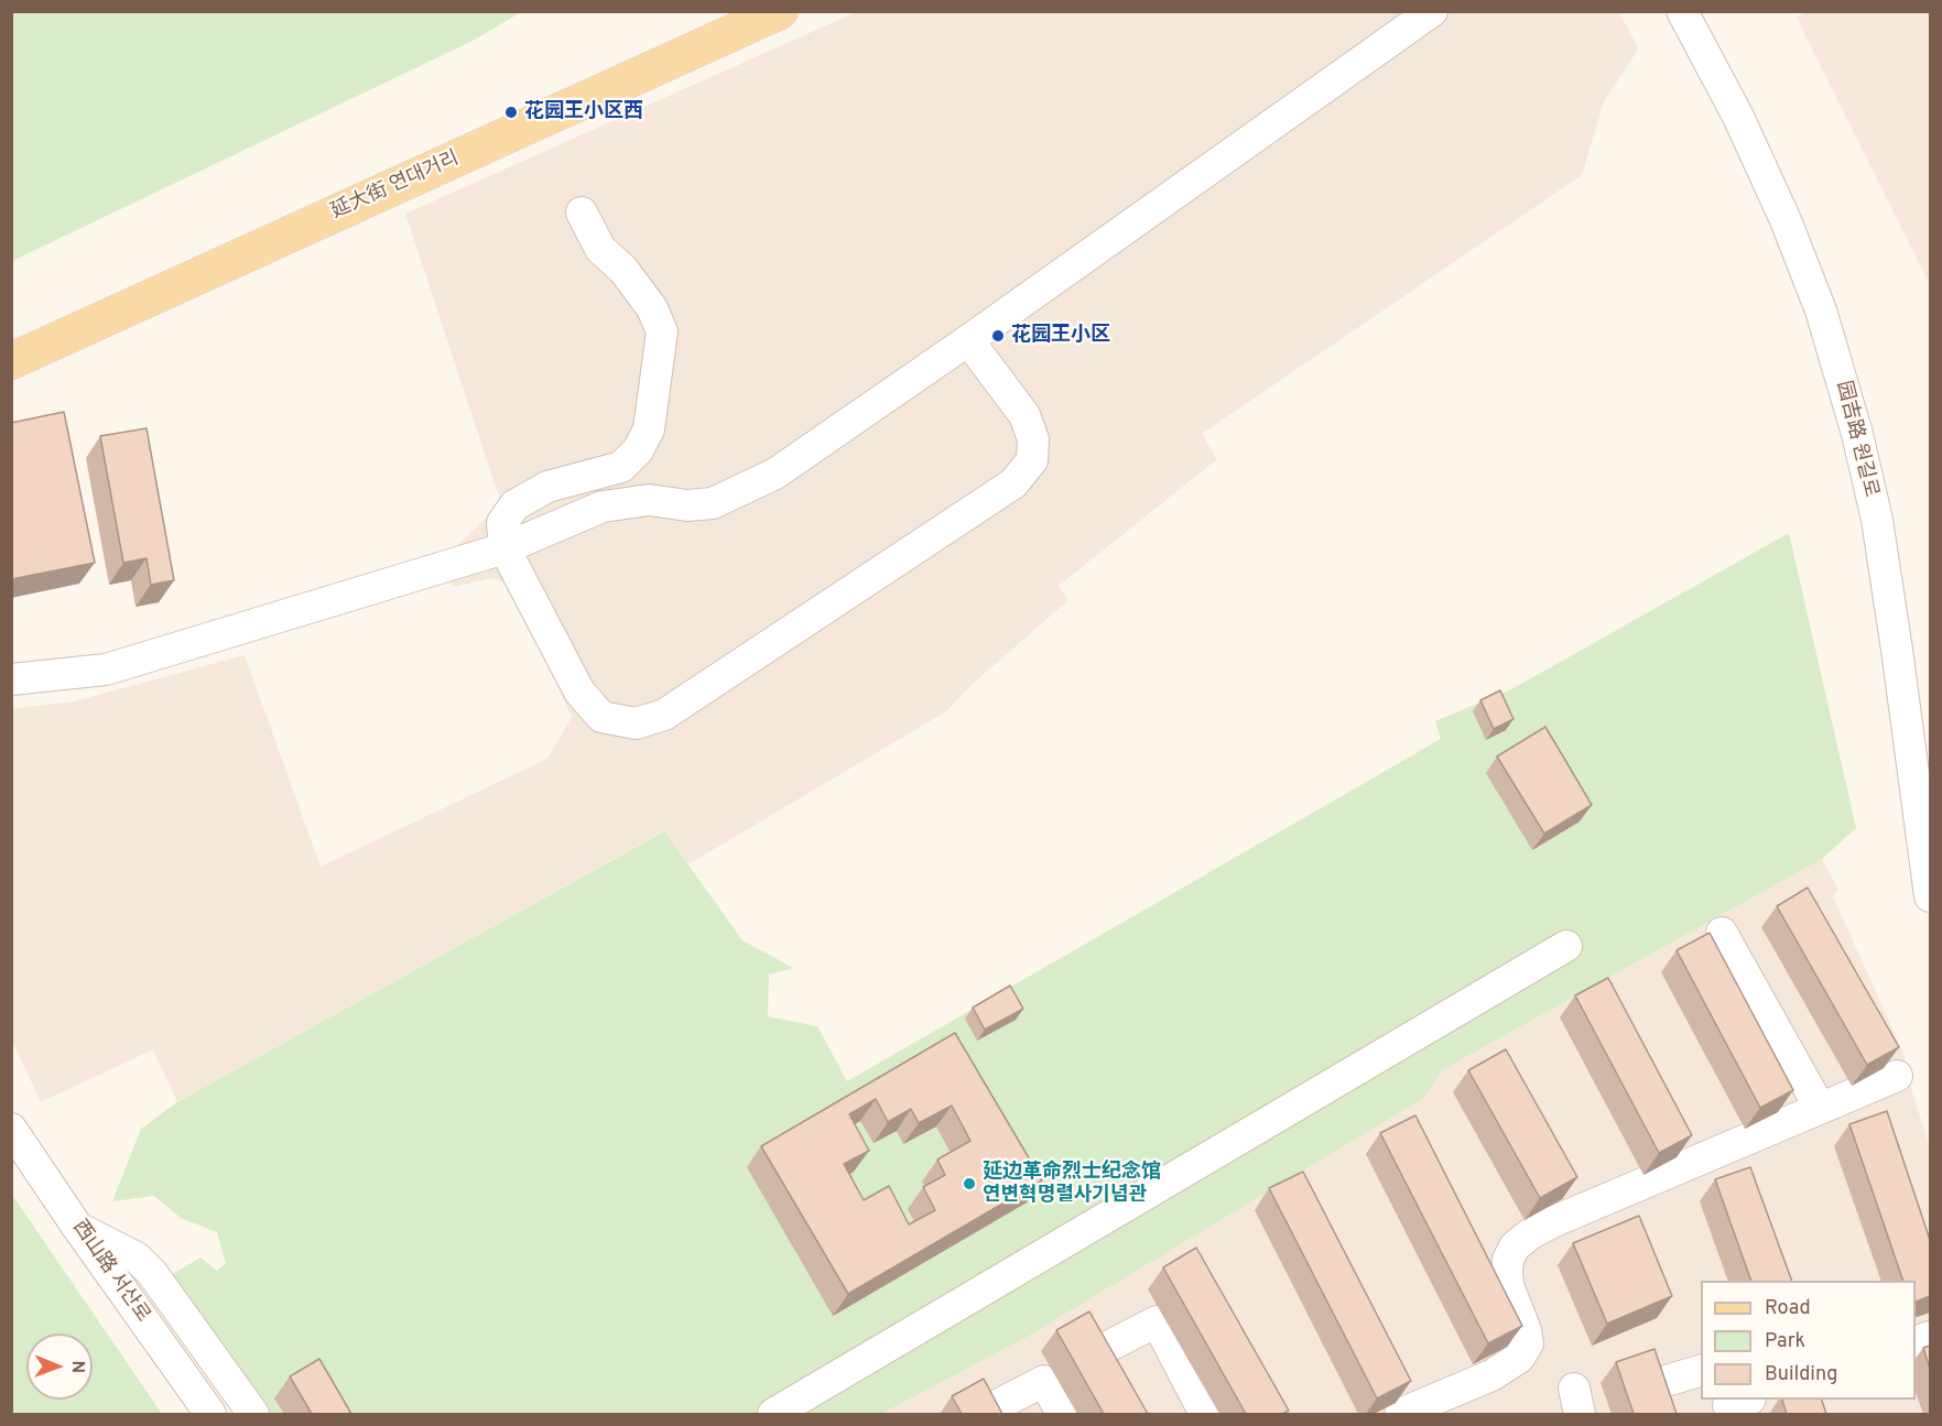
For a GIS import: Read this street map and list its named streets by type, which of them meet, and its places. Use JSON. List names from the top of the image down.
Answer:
{
  "streets": {
    "main road": ["延大街 연대거리"],
    "street": ["园吉路 원길로", "西山路 서산로"]
  },
  "places": ["花园王小区西", "花园王小区", "延边革命烈士纪念馆 연변혁명렬사기념관"],
  "legend": ["Road", "Park", "Building"],
  "north": "right"
}
